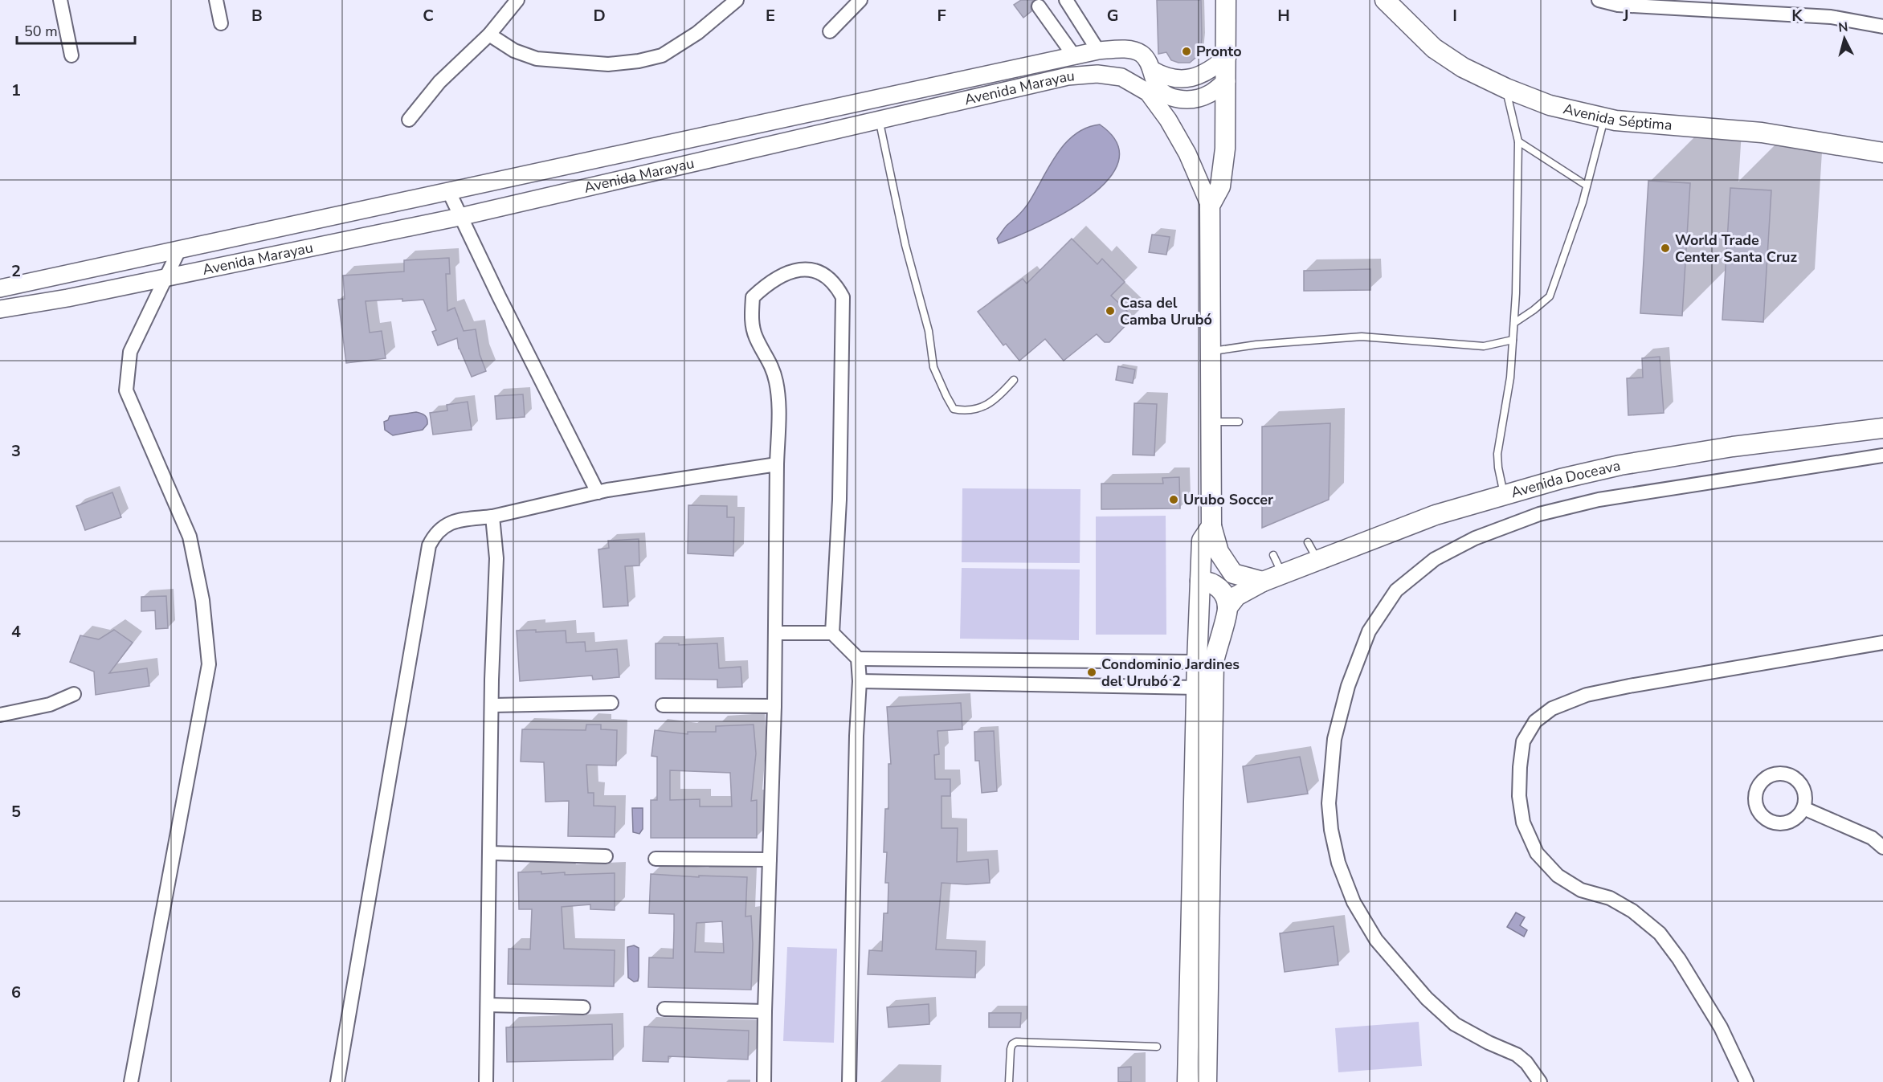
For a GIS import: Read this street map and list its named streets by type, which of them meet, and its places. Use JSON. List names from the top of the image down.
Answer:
{
  "streets": {
    "main road": ["Avenida Séptima", "Avenida Doceava"],
    "street": ["Avenida Marayau"]
  },
  "places": [
    "Pronto",
    "World Trade Center Santa Cruz",
    "Casa del Camba Urubó",
    "Urubo Soccer",
    "Condominio Jardines del Urubó 2"
  ],
  "scale_bar": "50 m",
  "north": "top",
  "grid": {
    "columns": [
      "B",
      "C",
      "D",
      "E",
      "F",
      "G",
      "H",
      "I",
      "J",
      "K"
    ],
    "rows": [
      "1",
      "2",
      "3",
      "4",
      "5",
      "6"
    ]
  }
}
